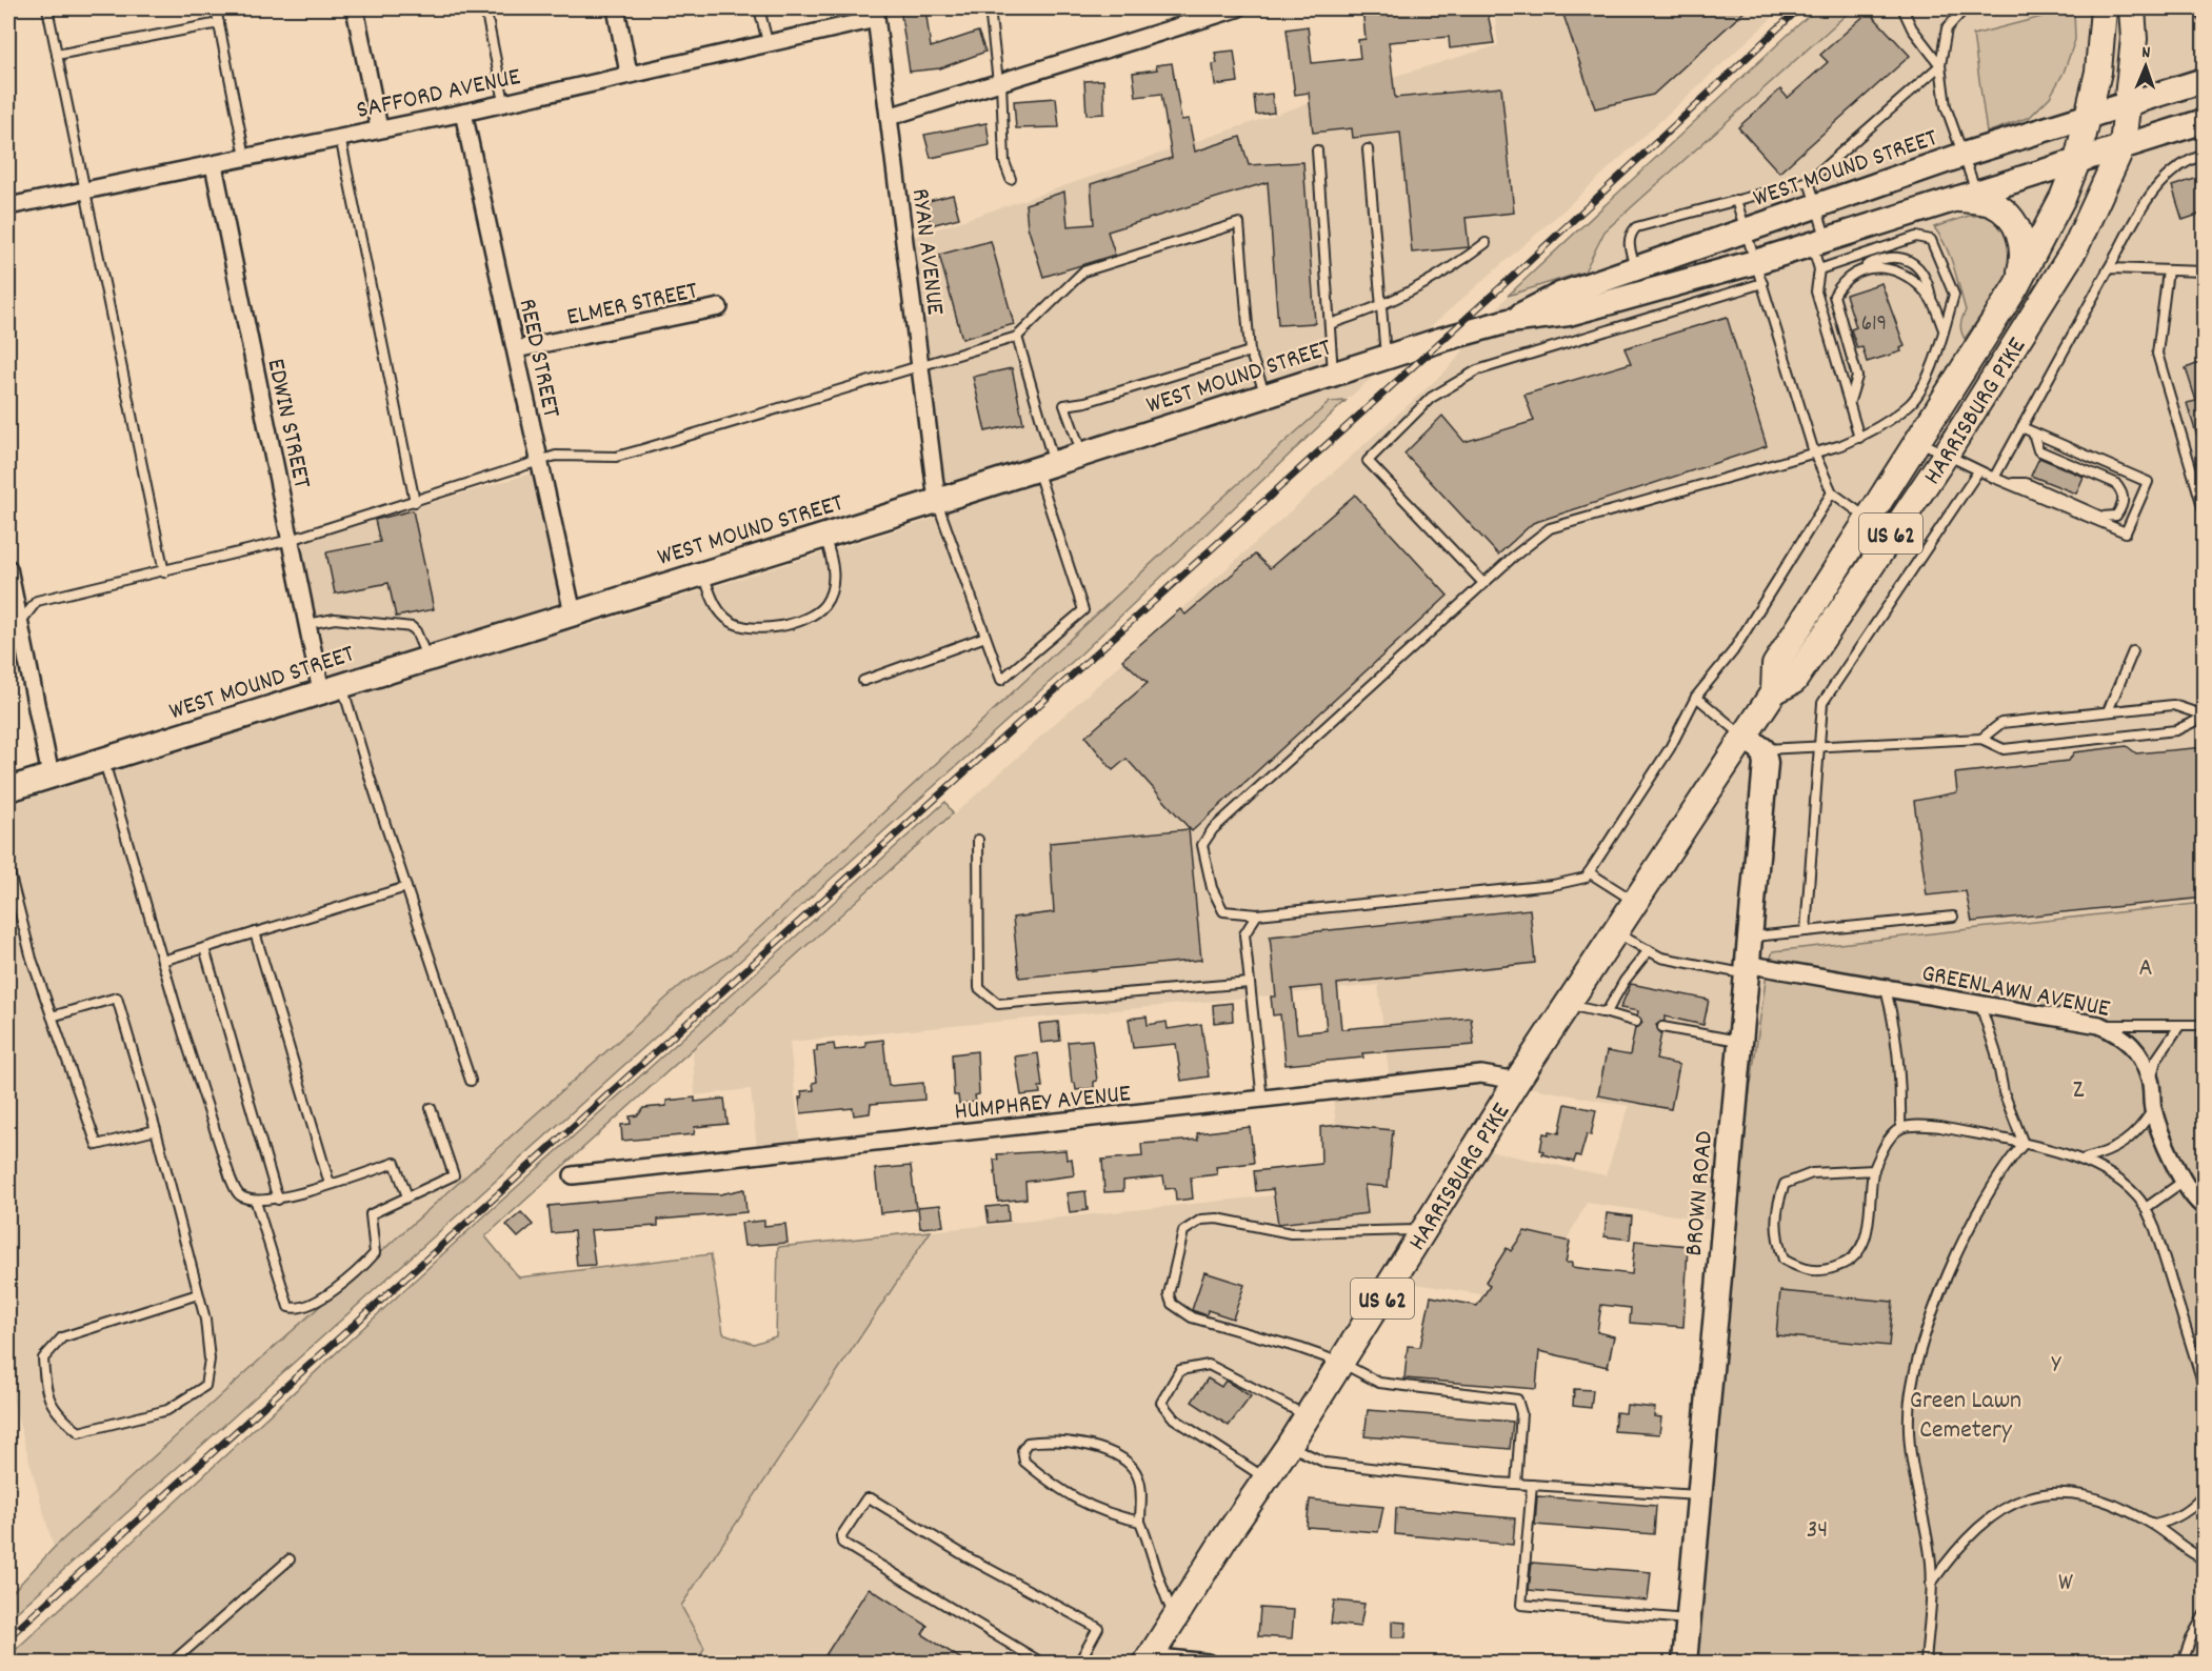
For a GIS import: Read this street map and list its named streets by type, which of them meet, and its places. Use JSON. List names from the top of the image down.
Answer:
{
  "streets": {
    "main road": [
      "WEST MOUND STREET",
      "HARRISBURG PIKE",
      "US 62",
      "BROWN ROAD"
    ],
    "street": [
      "SAFFORD AVENUE",
      "RYAN AVENUE",
      "ELMER STREET",
      "REED STREET",
      "EDWIN STREET",
      "GREENLAWN AVENUE",
      "HUMPHREY AVENUE"
    ]
  },
  "crossings": [
    ["SAFFORD AVENUE", "RYAN AVENUE"],
    ["SAFFORD AVENUE", "REED STREET"],
    ["SAFFORD AVENUE", "EDWIN STREET"],
    ["WEST MOUND STREET", "RYAN AVENUE"],
    ["WEST MOUND STREET", "REED STREET"],
    ["WEST MOUND STREET", "HARRISBURG PIKE"],
    ["WEST MOUND STREET", "EDWIN STREET"],
    ["WEST MOUND STREET", "US 62"],
    ["ELMER STREET", "REED STREET"],
    ["HARRISBURG PIKE", "US 62"],
    ["HARRISBURG PIKE", "HUMPHREY AVENUE"],
    ["HARRISBURG PIKE", "BROWN ROAD"],
    ["GREENLAWN AVENUE", "BROWN ROAD"]
  ],
  "parks": [
    "A",
    "Z",
    "Y",
    "Green Lawn Cemetery",
    "34",
    "W"
  ],
  "house_numbers": ["619"],
  "north": "top"
}
